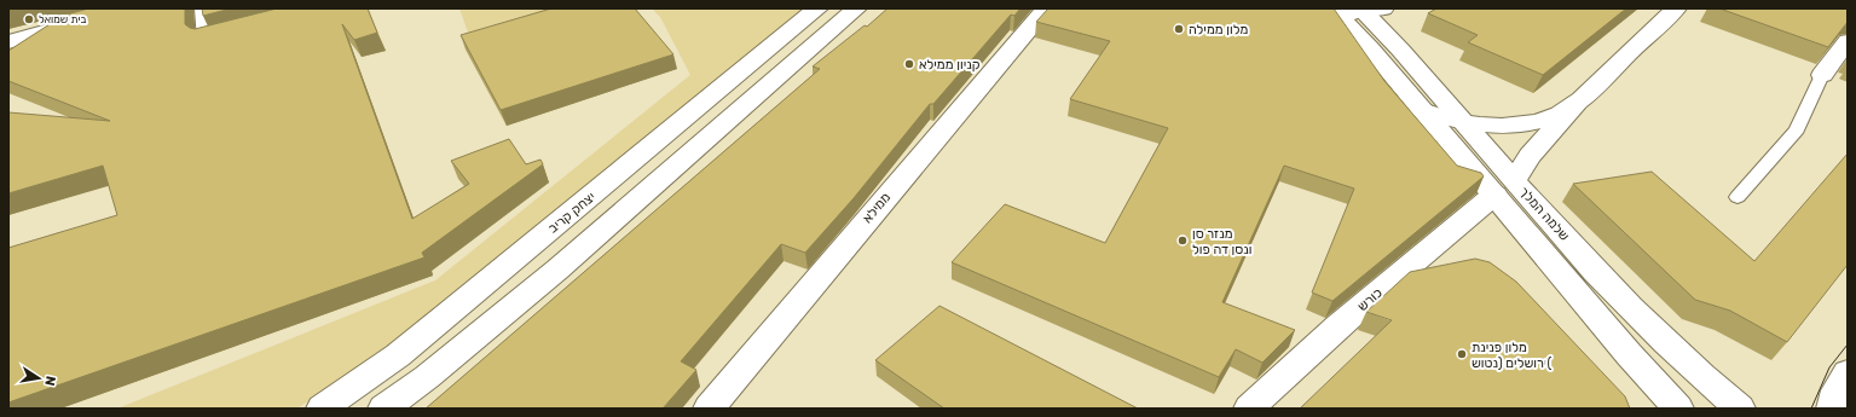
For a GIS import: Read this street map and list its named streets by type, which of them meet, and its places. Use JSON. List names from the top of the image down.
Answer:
{
  "streets": {
    "street": [
      "ממילא",
      "יצחק קריב",
      "שלמה המלך",
      "כורש"
    ]
  },
  "crossings": [
    ["שלמה המלך", "כורש"]
  ],
  "places": [
    "בית שמואל",
    "מלון ממילה",
    "קניון ממילא",
    "מנזר סן ונסן דה פול",
    "מלון פנינת ירושלים (נטוש("
  ],
  "north": "right"
}
